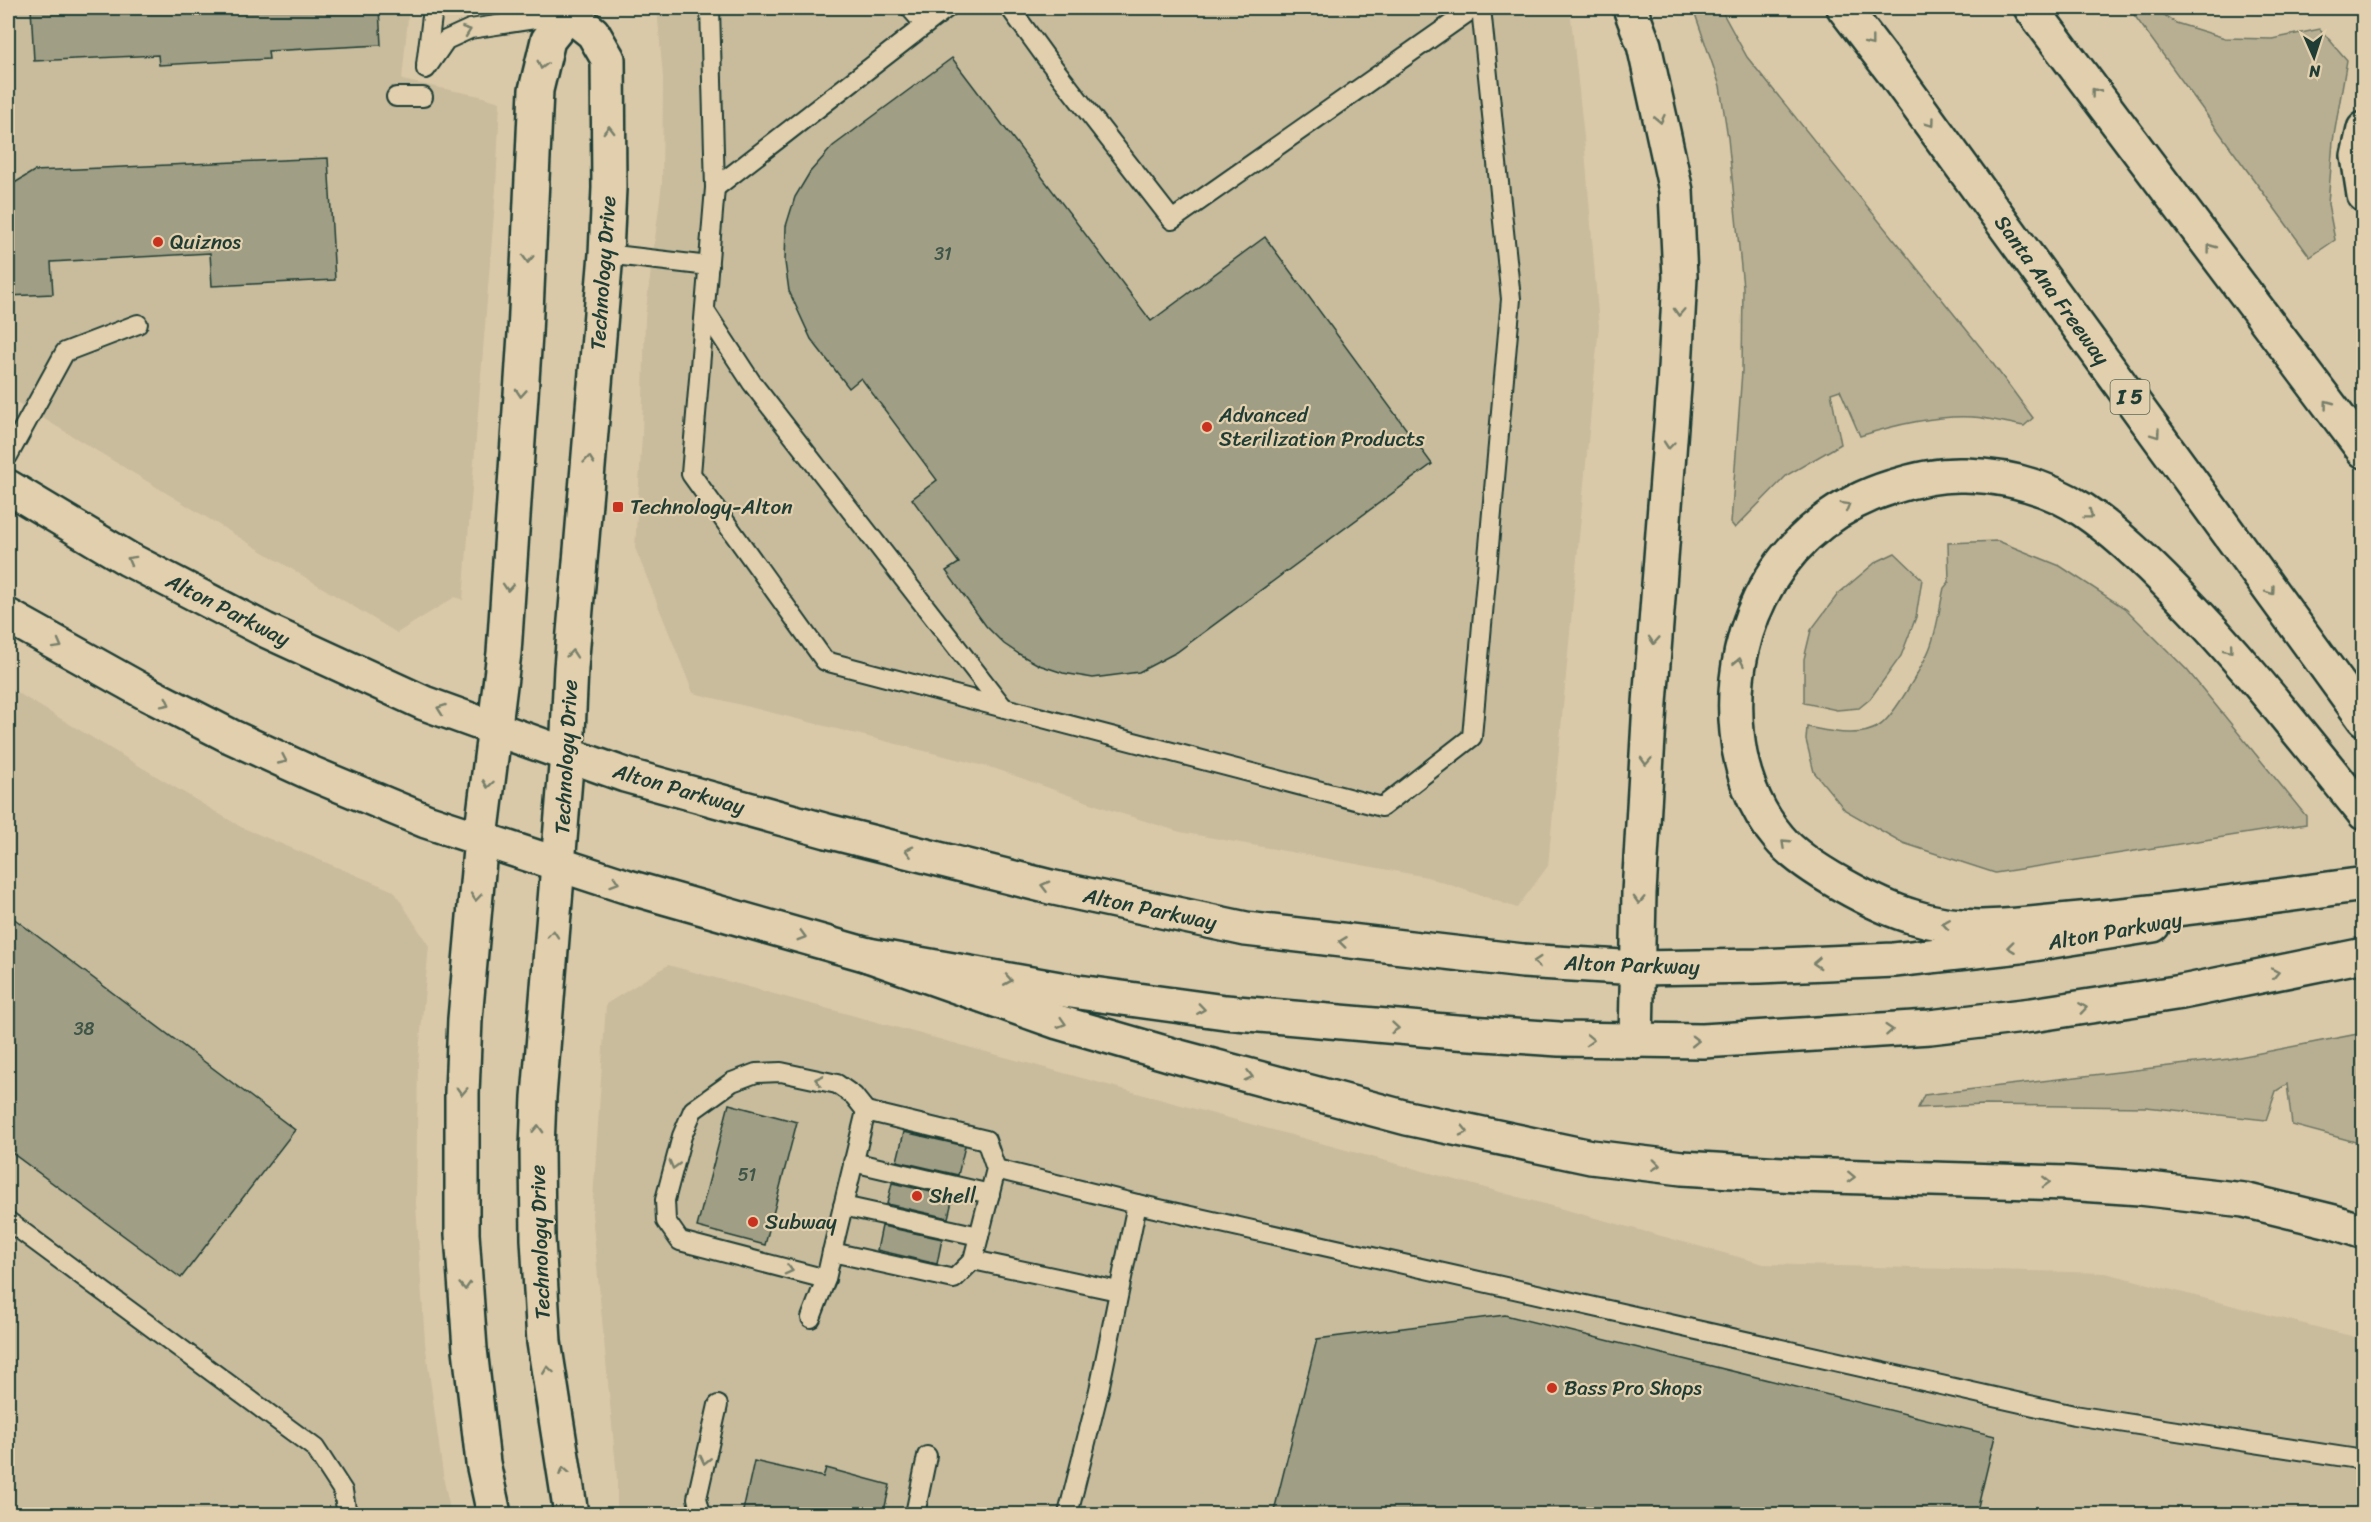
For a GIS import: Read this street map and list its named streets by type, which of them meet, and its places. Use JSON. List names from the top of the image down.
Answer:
{
  "streets": {
    "main road": [
      "Technology Drive",
      "Santa Ana Freeway",
      "I 5",
      "Alton Parkway"
    ]
  },
  "crossings": [
    ["Technology Drive", "Alton Parkway"]
  ],
  "places": {
    "other": [
      "Quiznos",
      "Advanced Sterilization Products",
      "Shell",
      "Subway",
      "Bass Pro Shops"
    ],
    "transit": ["Technology-Alton"]
  },
  "house_numbers": ["31", "38", "51"],
  "north": "bottom"
}
